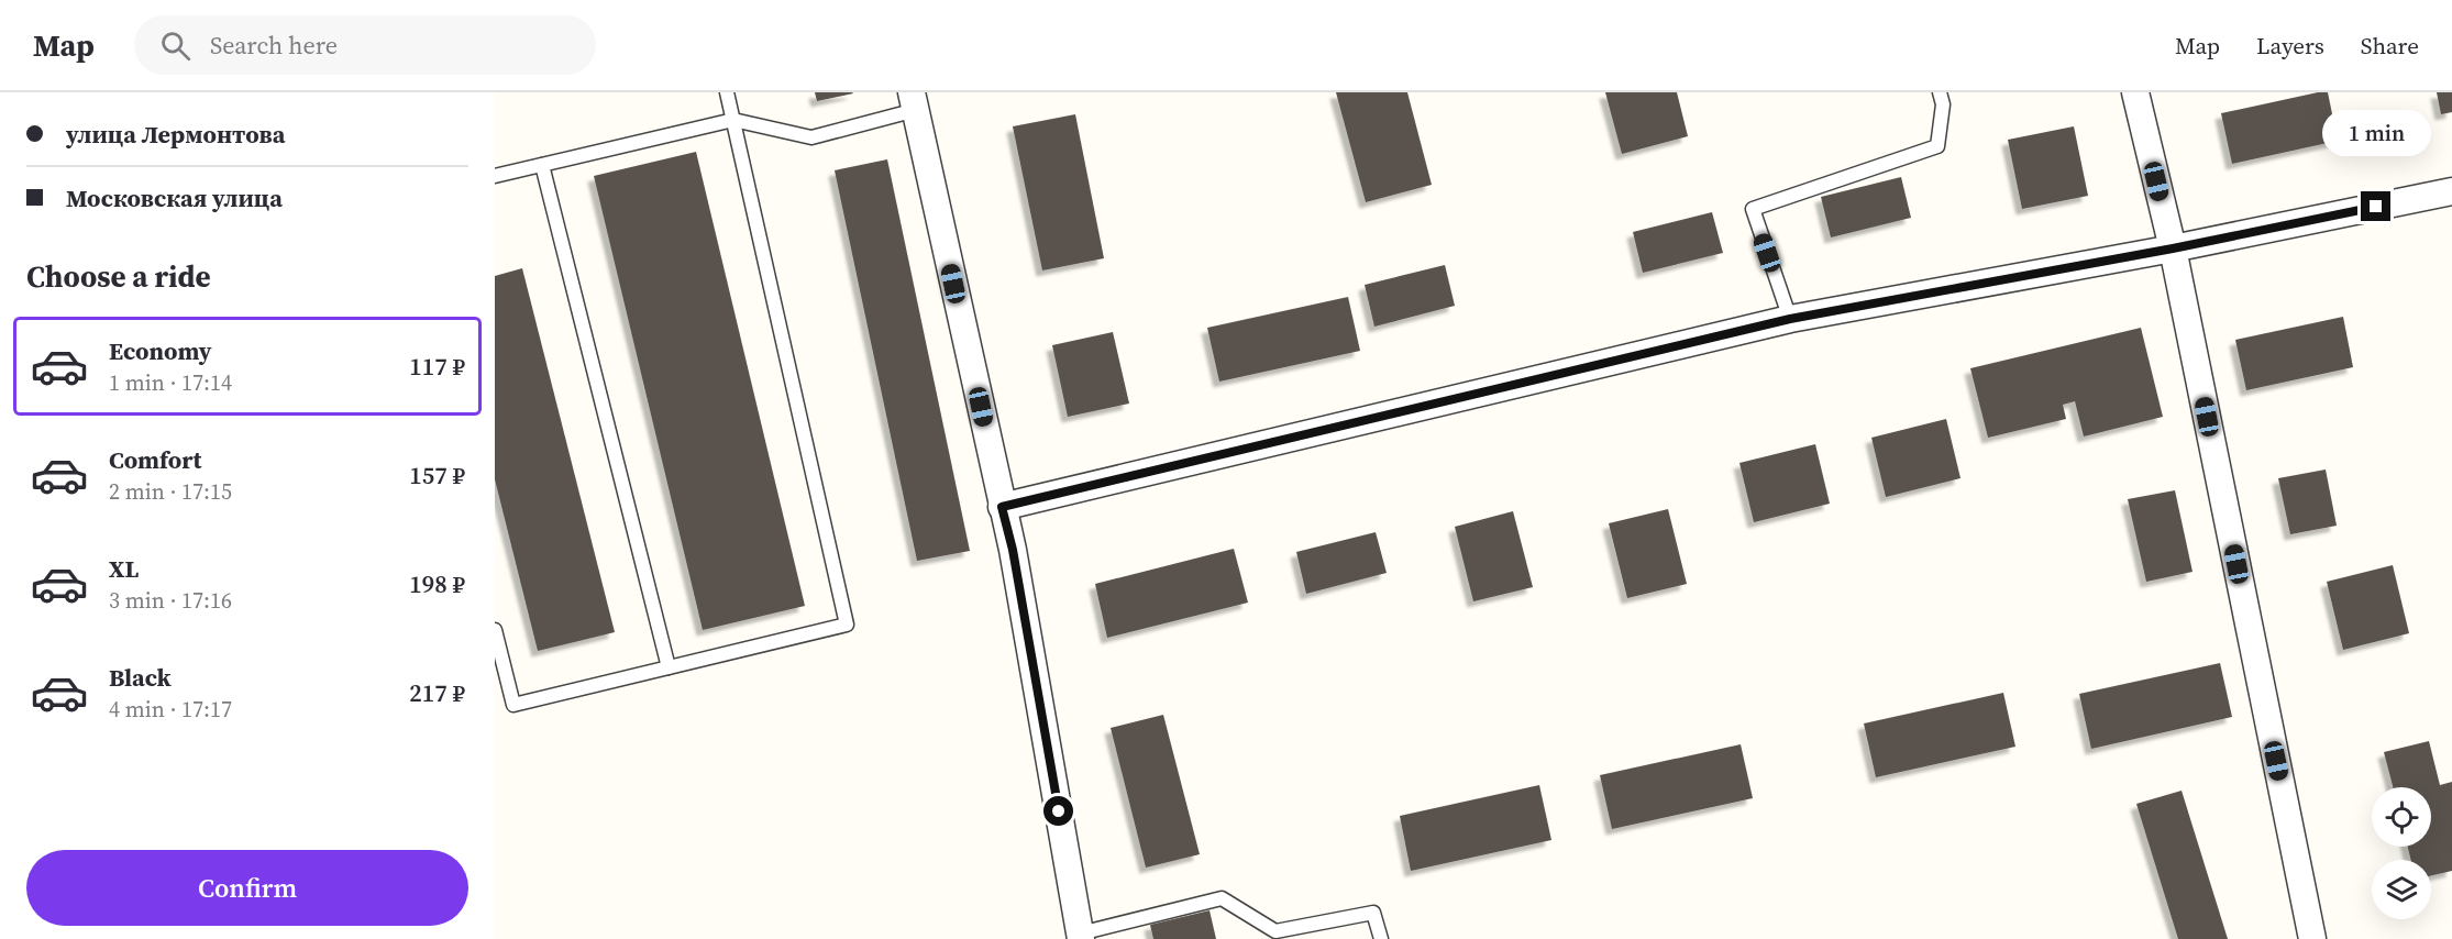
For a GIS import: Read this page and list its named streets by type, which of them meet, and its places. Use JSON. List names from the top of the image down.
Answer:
{
  "page": {
    "header": "Map",
    "search": "Search here",
    "nav": ["Map", "Layers", "Share"],
    "banner": ["улица Лермонтова", "Московская улица"],
    "bubble": "1 min",
    "heading": "Choose a ride",
    "list": [
      {
        "name": "Economy",
        "note": "1 min · 17:14",
        "value": "117 ₽"
      },
      {
        "name": "Comfort",
        "note": "2 min · 17:15",
        "value": "157 ₽"
      },
      {
        "name": "XL",
        "note": "3 min · 17:16",
        "value": "198 ₽"
      },
      {
        "name": "Black",
        "note": "4 min · 17:17",
        "value": "217 ₽"
      }
    ],
    "buttons": "Confirm"
  }
}
